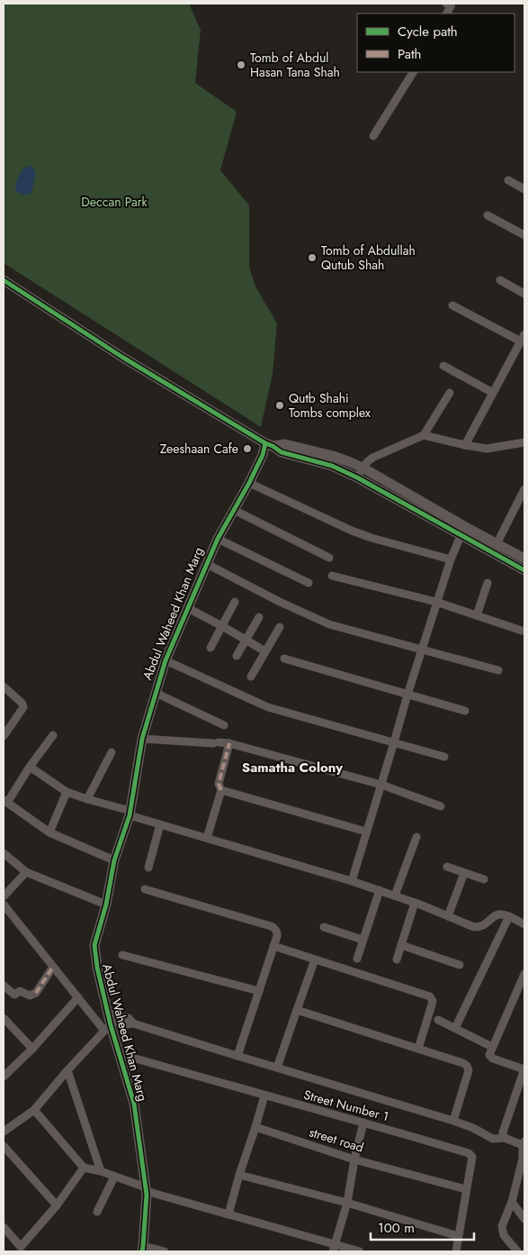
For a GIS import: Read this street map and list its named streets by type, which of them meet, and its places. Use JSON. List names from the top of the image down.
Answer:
{
  "streets": {
    "street": ["Abdul Waheed Khan Marg", "Street Number 1", "street road"]
  },
  "crossings": [
    ["Abdul Waheed Khan Marg", "Street Number 1"],
    ["Street Number 1", "street road"]
  ],
  "districts": ["Samatha Colony"],
  "parks": ["Deccan Park"],
  "places": [
    "Tomb of Abdul Hasan Tana Shah",
    "Tomb of Abdullah Qutub Shah",
    "Qutb Shahi Tombs complex",
    "Zeeshaan Cafe"
  ],
  "legend": ["Cycle path", "Path"],
  "scale_bar": "100 m"
}
